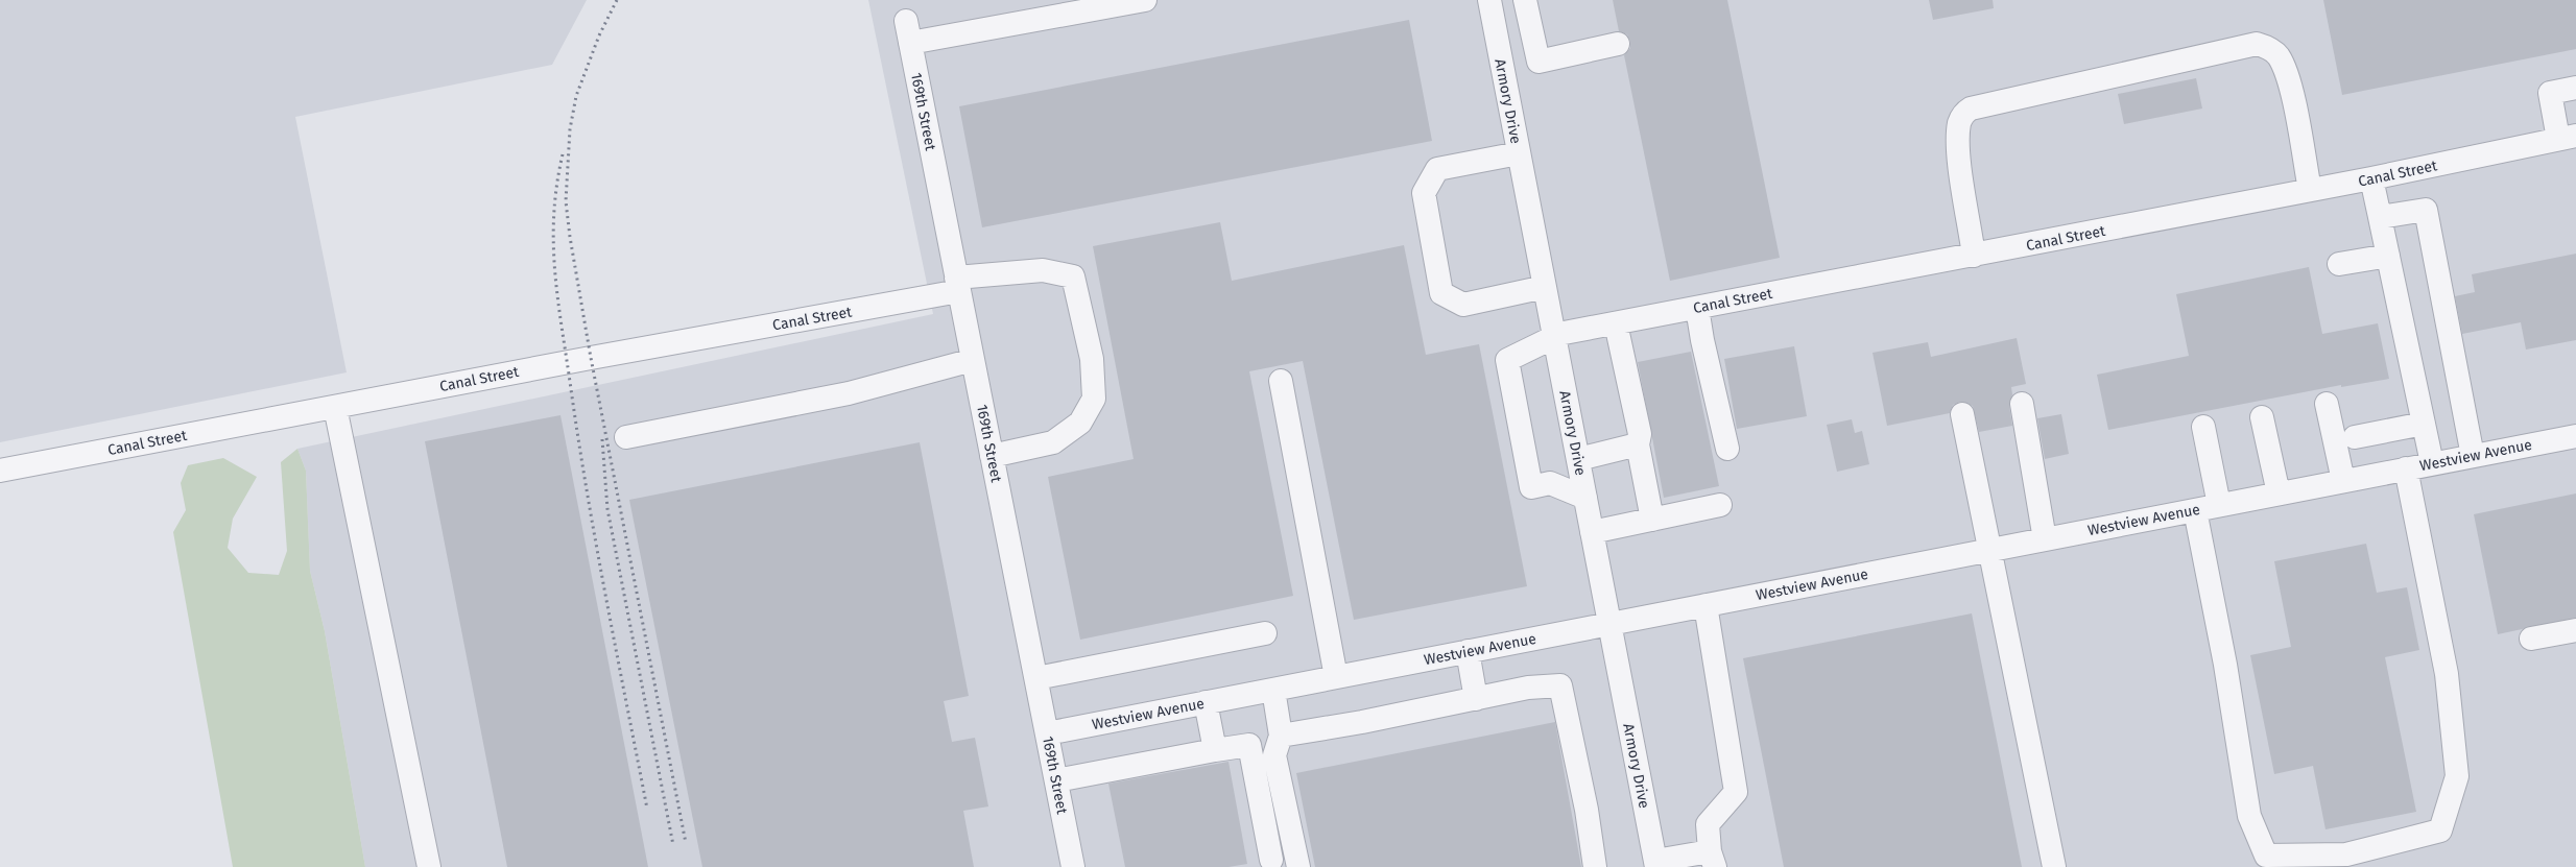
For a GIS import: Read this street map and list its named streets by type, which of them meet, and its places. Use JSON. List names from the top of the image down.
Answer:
{
  "streets": {
    "street": [
      "Armory Drive",
      "169th Street",
      "Canal Street",
      "Westview Avenue"
    ]
  },
  "crossings": [
    ["Armory Drive", "Canal Street"],
    ["Armory Drive", "Westview Avenue"],
    ["169th Street", "Canal Street"],
    ["169th Street", "Westview Avenue"]
  ]
}
